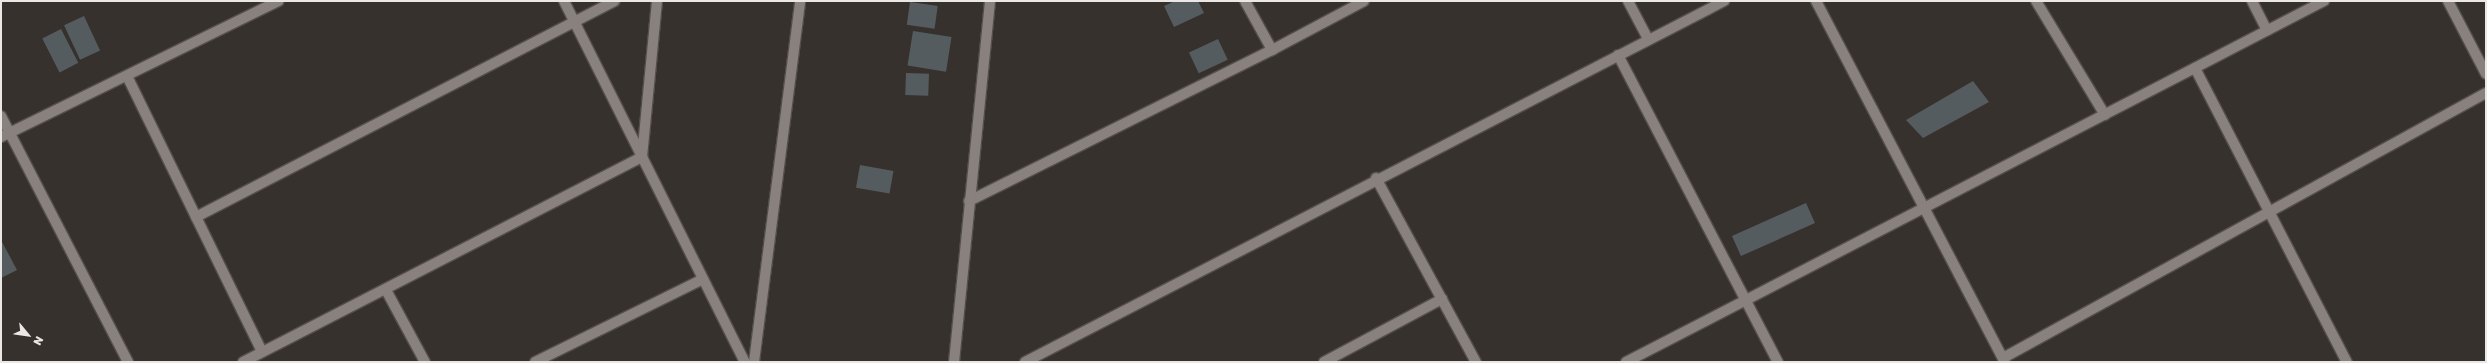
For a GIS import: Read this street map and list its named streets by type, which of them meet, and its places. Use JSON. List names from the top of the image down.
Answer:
{
  "north": "bottom right"
}
